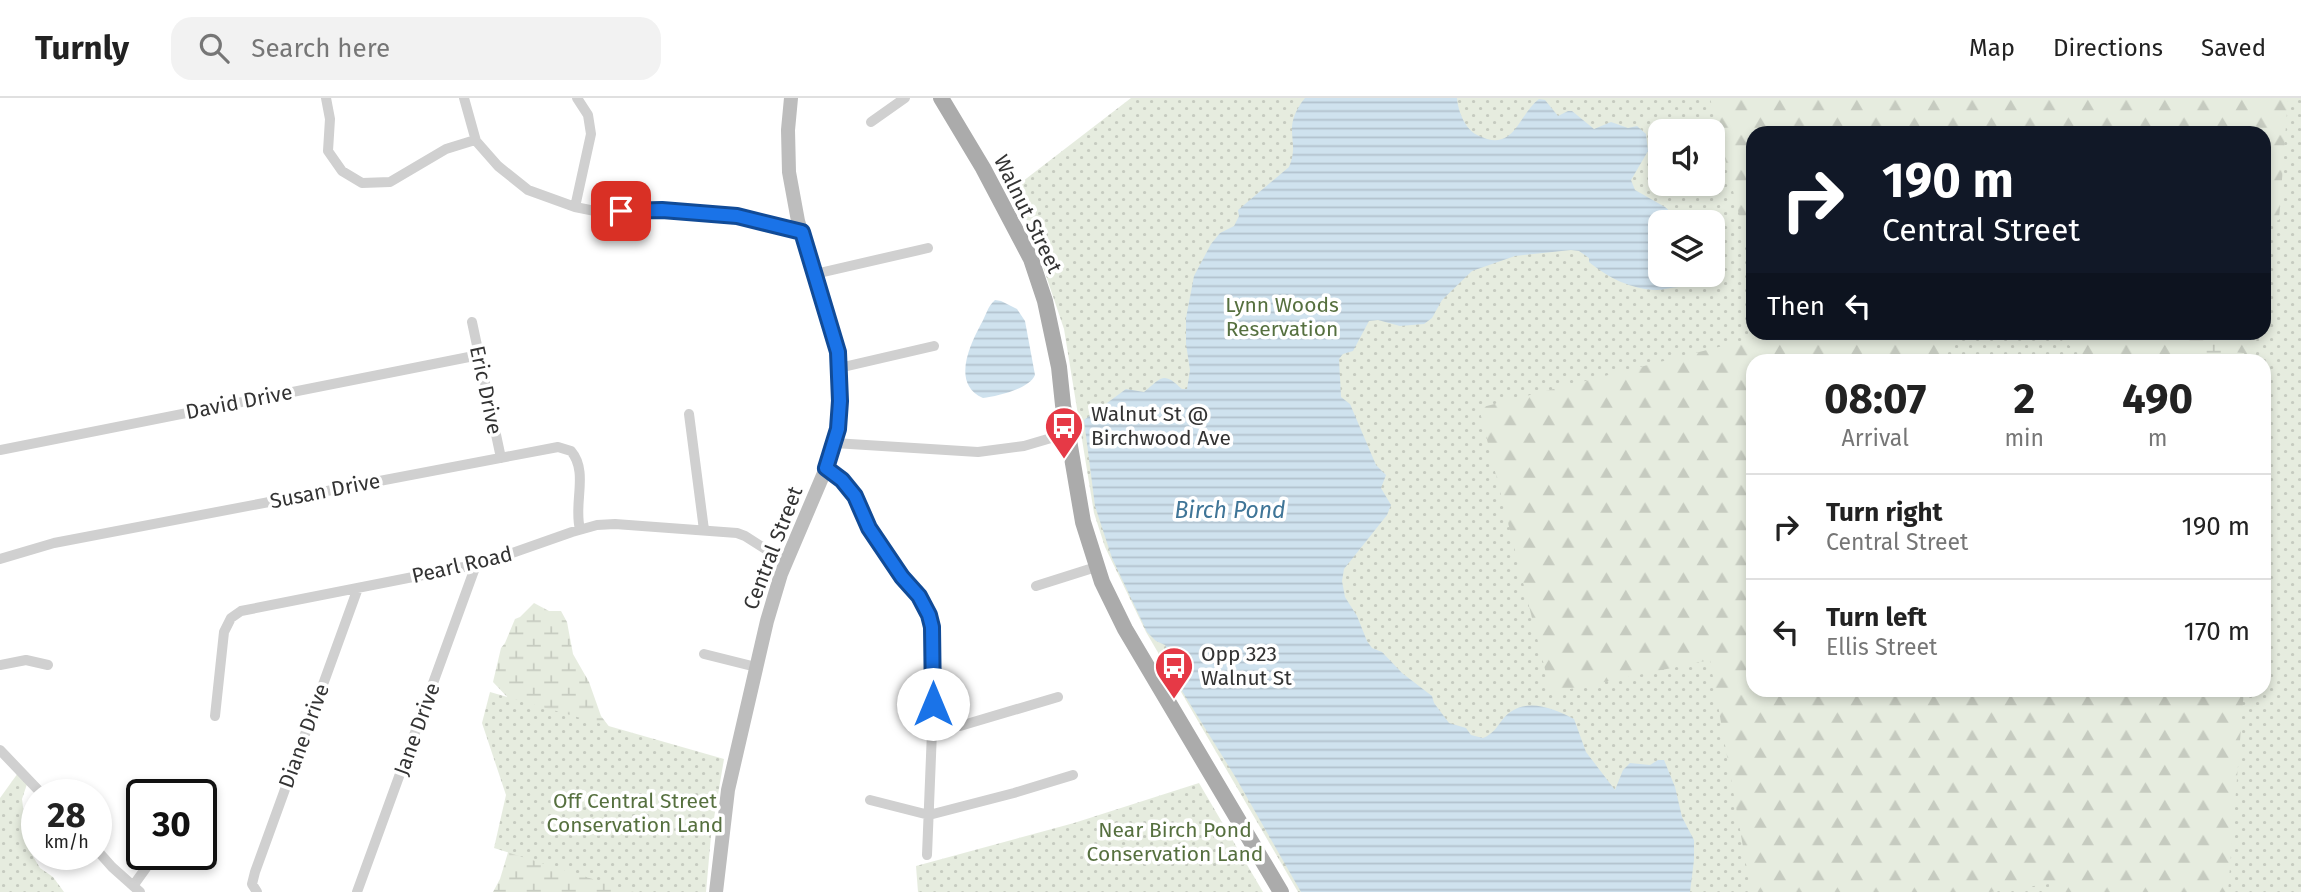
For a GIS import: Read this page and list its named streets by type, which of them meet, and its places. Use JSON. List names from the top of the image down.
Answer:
{
  "streets": {
    "main road": ["Walnut Street"],
    "street": [
      "Eric Drive",
      "David Drive",
      "Susan Drive",
      "Central Street",
      "Pearl Road",
      "Jane Drive",
      "Diane Drive"
    ]
  },
  "crossings": [
    ["Eric Drive", "David Drive"],
    ["Eric Drive", "Susan Drive"],
    ["Susan Drive", "Pearl Road"],
    ["Central Street", "Pearl Road"],
    ["Pearl Road", "Jane Drive"],
    ["Pearl Road", "Diane Drive"]
  ],
  "water": ["Birch Pond"],
  "parks": ["Lynn Woods Reservation", "Off Central Street Conservation Land", "Near Birch Pond Conservation Land"],
  "places": {
    "bus stop": ["Walnut St @ Birchwood Ave", "Opp 323 Walnut St"]
  },
  "page": {
    "header": "Turnly",
    "search": "Search here",
    "nav": ["Map", "Directions", "Saved"],
    "turn": ["190 m", "Central Street"],
    "then": "Then",
    "eta": [
      "08:07",
      "Arrival",
      "2",
      "min",
      "490",
      "m"
    ],
    "list": [
      {
        "name": "Turn right",
        "note": "Central Street",
        "value": "190 m"
      },
      {
        "name": "Turn left",
        "note": "Ellis Street",
        "value": "170 m"
      }
    ],
    "speed": "28 km/h",
    "limit": "30"
  }
}
